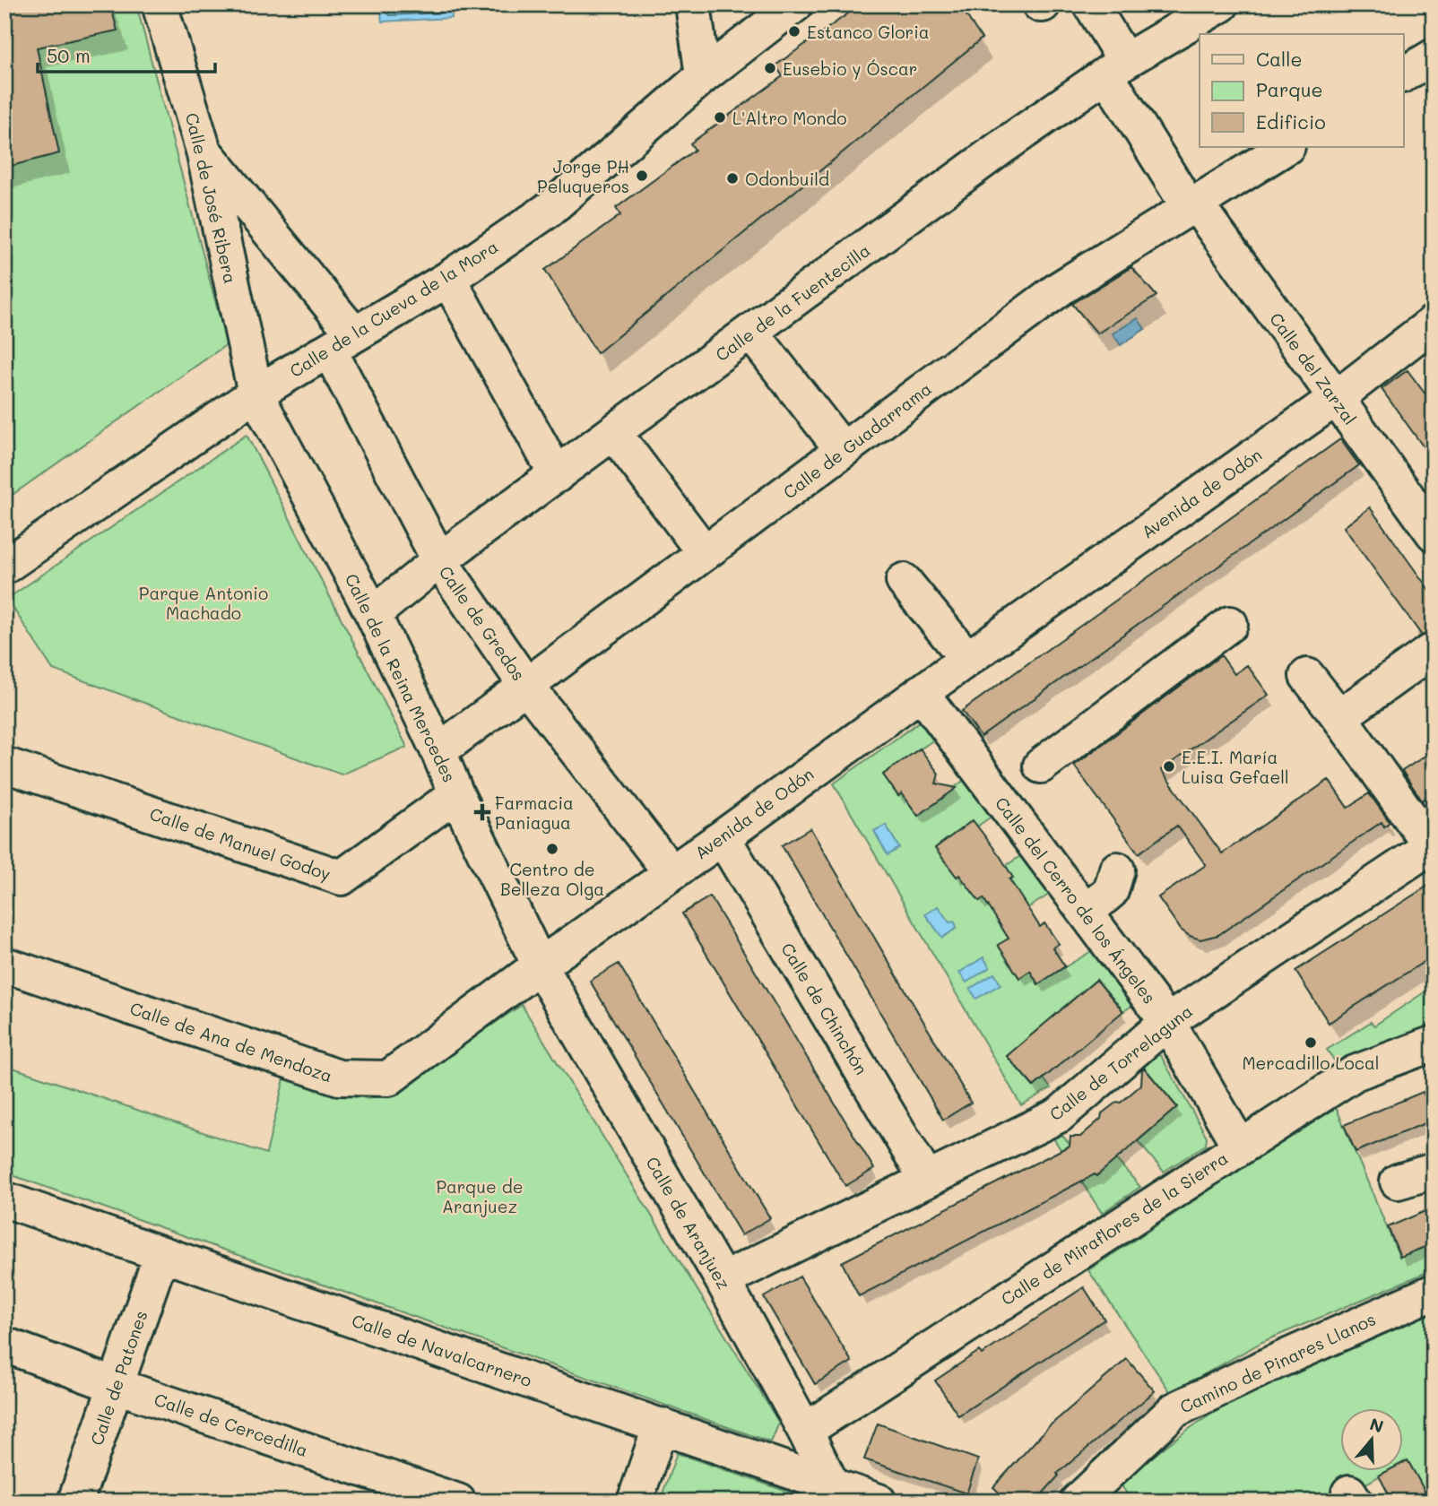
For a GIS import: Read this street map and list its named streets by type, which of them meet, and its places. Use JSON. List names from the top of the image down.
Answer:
{
  "streets": {
    "street": [
      "Calle de José Ribera",
      "Calle de la Fuentecilla",
      "Calle de la Cueva de la Mora",
      "Calle del Zarzal",
      "Calle de Guadarrama",
      "Avenida de Odón",
      "Calle de Gredos",
      "Calle de la Reina Mercedes",
      "Calle de Manuel Godoy",
      "Calle del Cerro de los Ángeles",
      "Calle de Chinchón",
      "Calle de Ana de Mendoza",
      "Calle de Torrelaguna",
      "Calle de Aranjuez",
      "Calle de Miraflores de la Sierra",
      "Calle de Navalcarnero",
      "Camino de Pinares Llanos",
      "Calle de Patones",
      "Calle de Cercedilla"
    ]
  },
  "crossings": [
    ["Calle de José Ribera", "Calle de la Cueva de la Mora"],
    ["Calle de José Ribera", "Calle de Gredos"],
    ["Calle de José Ribera", "Calle de la Reina Mercedes"],
    ["Calle de la Fuentecilla", "Calle del Zarzal"],
    ["Calle de la Fuentecilla", "Calle de Gredos"],
    ["Calle de la Fuentecilla", "Calle de la Reina Mercedes"],
    ["Calle de la Cueva de la Mora", "Calle de Gredos"],
    ["Calle de la Cueva de la Mora", "Calle de la Reina Mercedes"],
    ["Calle del Zarzal", "Calle de Guadarrama"],
    ["Calle del Zarzal", "Avenida de Odón"],
    ["Calle de Guadarrama", "Calle de Gredos"],
    ["Calle de Guadarrama", "Calle de la Reina Mercedes"],
    ["Avenida de Odón", "Calle de Gredos"],
    ["Avenida de Odón", "Calle de la Reina Mercedes"],
    ["Avenida de Odón", "Calle del Cerro de los Ángeles"],
    ["Avenida de Odón", "Calle de Chinchón"],
    ["Avenida de Odón", "Calle de Ana de Mendoza"],
    ["Avenida de Odón", "Calle de Aranjuez"],
    ["Calle de la Reina Mercedes", "Calle de Manuel Godoy"],
    ["Calle de la Reina Mercedes", "Calle de Ana de Mendoza"],
    ["Calle de la Reina Mercedes", "Calle de Aranjuez"],
    ["Calle del Cerro de los Ángeles", "Calle de Torrelaguna"],
    ["Calle del Cerro de los Ángeles", "Calle de Miraflores de la Sierra"],
    ["Calle de Chinchón", "Calle de Torrelaguna"],
    ["Calle de Ana de Mendoza", "Calle de Aranjuez"],
    ["Calle de Torrelaguna", "Calle de Aranjuez"],
    ["Calle de Aranjuez", "Calle de Miraflores de la Sierra"],
    ["Calle de Aranjuez", "Calle de Navalcarnero"],
    ["Calle de Navalcarnero", "Calle de Patones"],
    ["Calle de Patones", "Calle de Cercedilla"]
  ],
  "parks": ["Parque Antonio Machado", "Parque de Aranjuez"],
  "places": {
    "other": [
      "Estanco Gloria",
      "Eusebio y Óscar",
      "L'Altro Mondo",
      "Jorge PH Peluqueros",
      "Odonbuild",
      "E.E.I. María Luisa Gefaell",
      "Centro de Belleza Olga",
      "Mercadillo Local"
    ],
    "health": ["Farmacia Paniagua"]
  },
  "legend": ["Calle", "Parque", "Edificio"],
  "scale_bar": "50 m",
  "north": "top"
}
